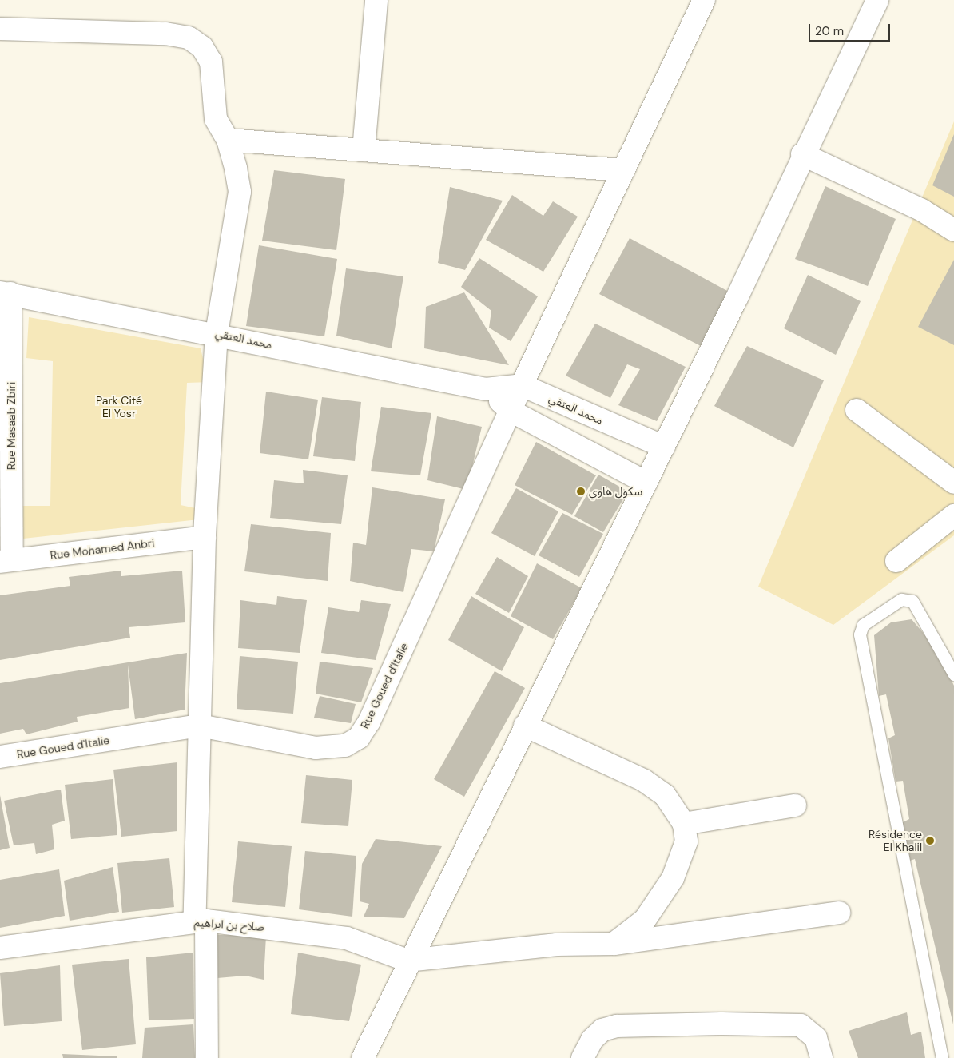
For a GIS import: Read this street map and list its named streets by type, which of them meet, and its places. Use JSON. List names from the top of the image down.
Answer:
{
  "streets": {
    "street": [
      "محمد العتقي",
      "Rue Masaab Zbiri",
      "Rue Mohamed Anbri",
      "Rue Goued d'Italie",
      "صلاح بن ابراهيم"
    ]
  },
  "crossings": [
    ["محمد العتقي", "Rue Masaab Zbiri"],
    ["محمد العتقي", "Rue Goued d'Italie"],
    ["Rue Masaab Zbiri", "Rue Mohamed Anbri"]
  ],
  "parks": ["Park Cité El Yosr"],
  "places": ["سكول هاوي", "Résidence El Khalil"],
  "scale_bar": "20 m"
}
